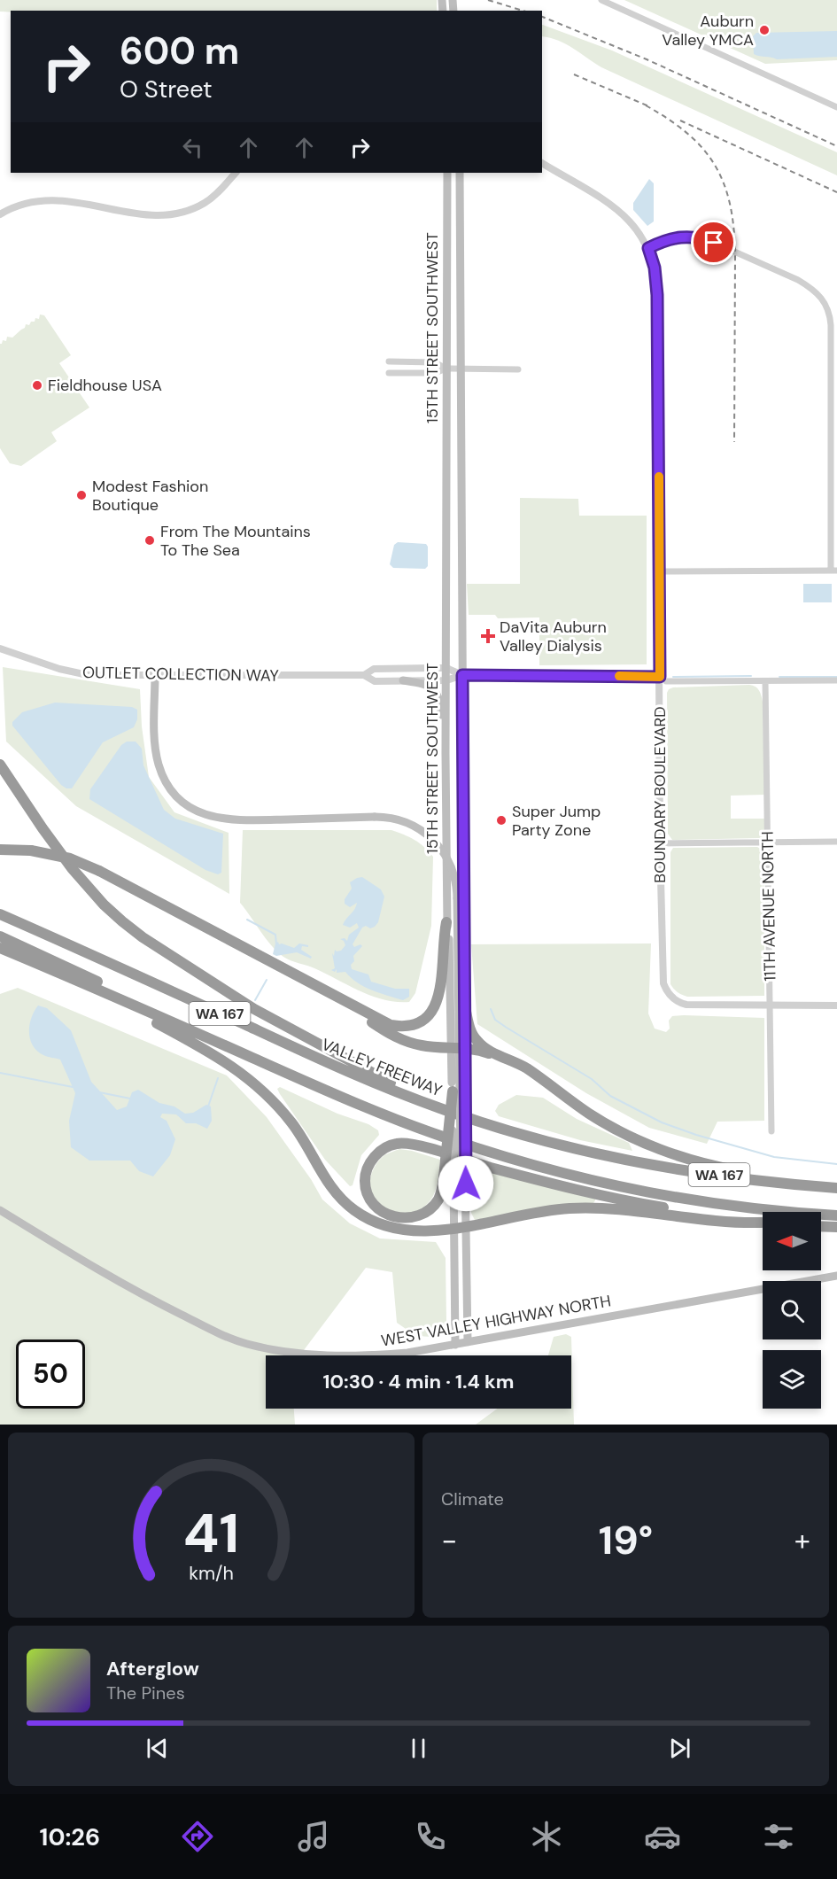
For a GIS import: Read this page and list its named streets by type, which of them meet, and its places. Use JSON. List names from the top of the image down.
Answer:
{
  "streets": {
    "highway": ["WA 167", "VALLEY FREEWAY"],
    "main road": ["15TH STREET SOUTHWEST", "WEST VALLEY HIGHWAY NORTH"],
    "street": ["OUTLET COLLECTION WAY", "BOUNDARY BOULEVARD", "11TH AVENUE NORTH"]
  },
  "crossings": [
    ["15TH STREET SOUTHWEST", "OUTLET COLLECTION WAY"],
    ["15TH STREET SOUTHWEST", "WEST VALLEY HIGHWAY NORTH"],
    ["BOUNDARY BOULEVARD", "11TH AVENUE NORTH"]
  ],
  "places": {
    "other": [
      "Auburn Valley YMCA",
      "Fieldhouse USA",
      "Modest Fashion Boutique",
      "From The Mountains To The Sea",
      "Super Jump Party Zone"
    ],
    "health": ["DaVita Auburn Valley Dialysis"]
  },
  "north": "left",
  "page": {
    "turn": ["600 m", "O Street"],
    "limit": "50",
    "trip": "10:30 · 4 min · 1.4 km",
    "tile": "Climate",
    "heat": ["−", "19°", "+"],
    "song": ["Afterglow", "The Pines"],
    "tabs": "10:26",
    "gauge": ["41", "km/h"]
  }
}
